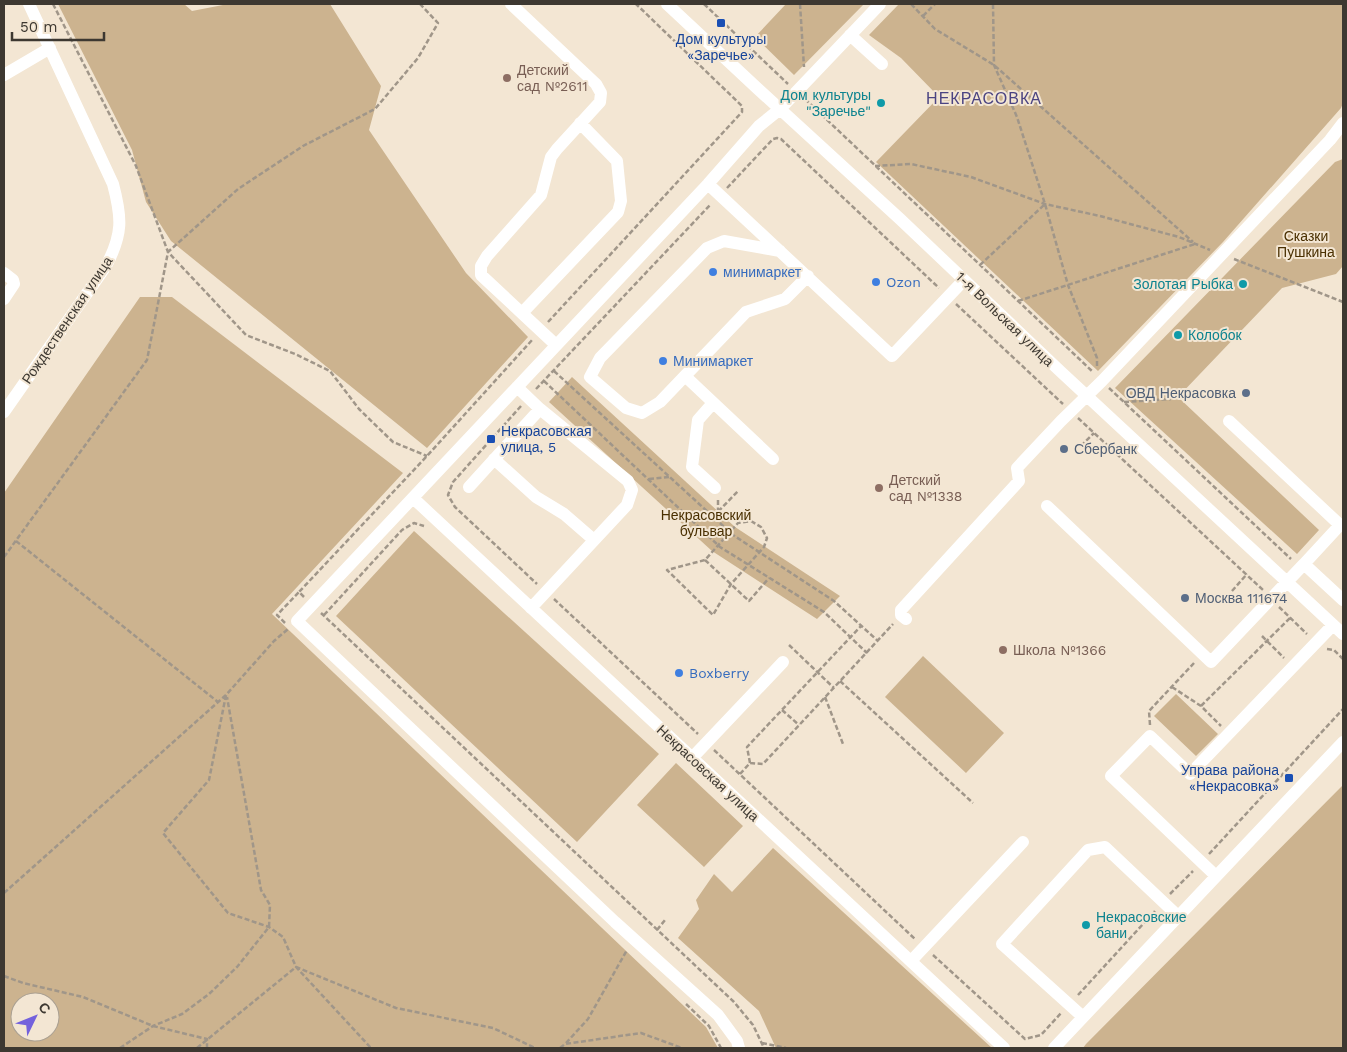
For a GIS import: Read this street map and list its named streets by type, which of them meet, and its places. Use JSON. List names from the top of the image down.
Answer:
{
  "streets": {
    "street": ["1-я Вольская улица", "Рождественская улица", "Некрасовская улица"]
  },
  "districts": ["НЕКРАСОВКА"],
  "parks": ["Сказки Пушкина", "Некрасовский бульвар"],
  "places": {
    "transit": ["Дом культуры «Заречье»", "Некрасовская улица, 5", "Управа района «Некрасовка»"],
    "other": [
      "Детский сад №2611",
      "Дом культуры \"Заречье\"",
      "минимаркет",
      "Ozon",
      "Золотая Рыбка",
      "Колобок",
      "Минимаркет",
      "ОВД Некрасовка",
      "Сбербанк",
      "Детский сад №1338",
      "Москва 111674",
      "Школа №1366",
      "Boxberry",
      "Некрасовские бани"
    ]
  },
  "scale_bar": "50 m",
  "north": "top right"
}
